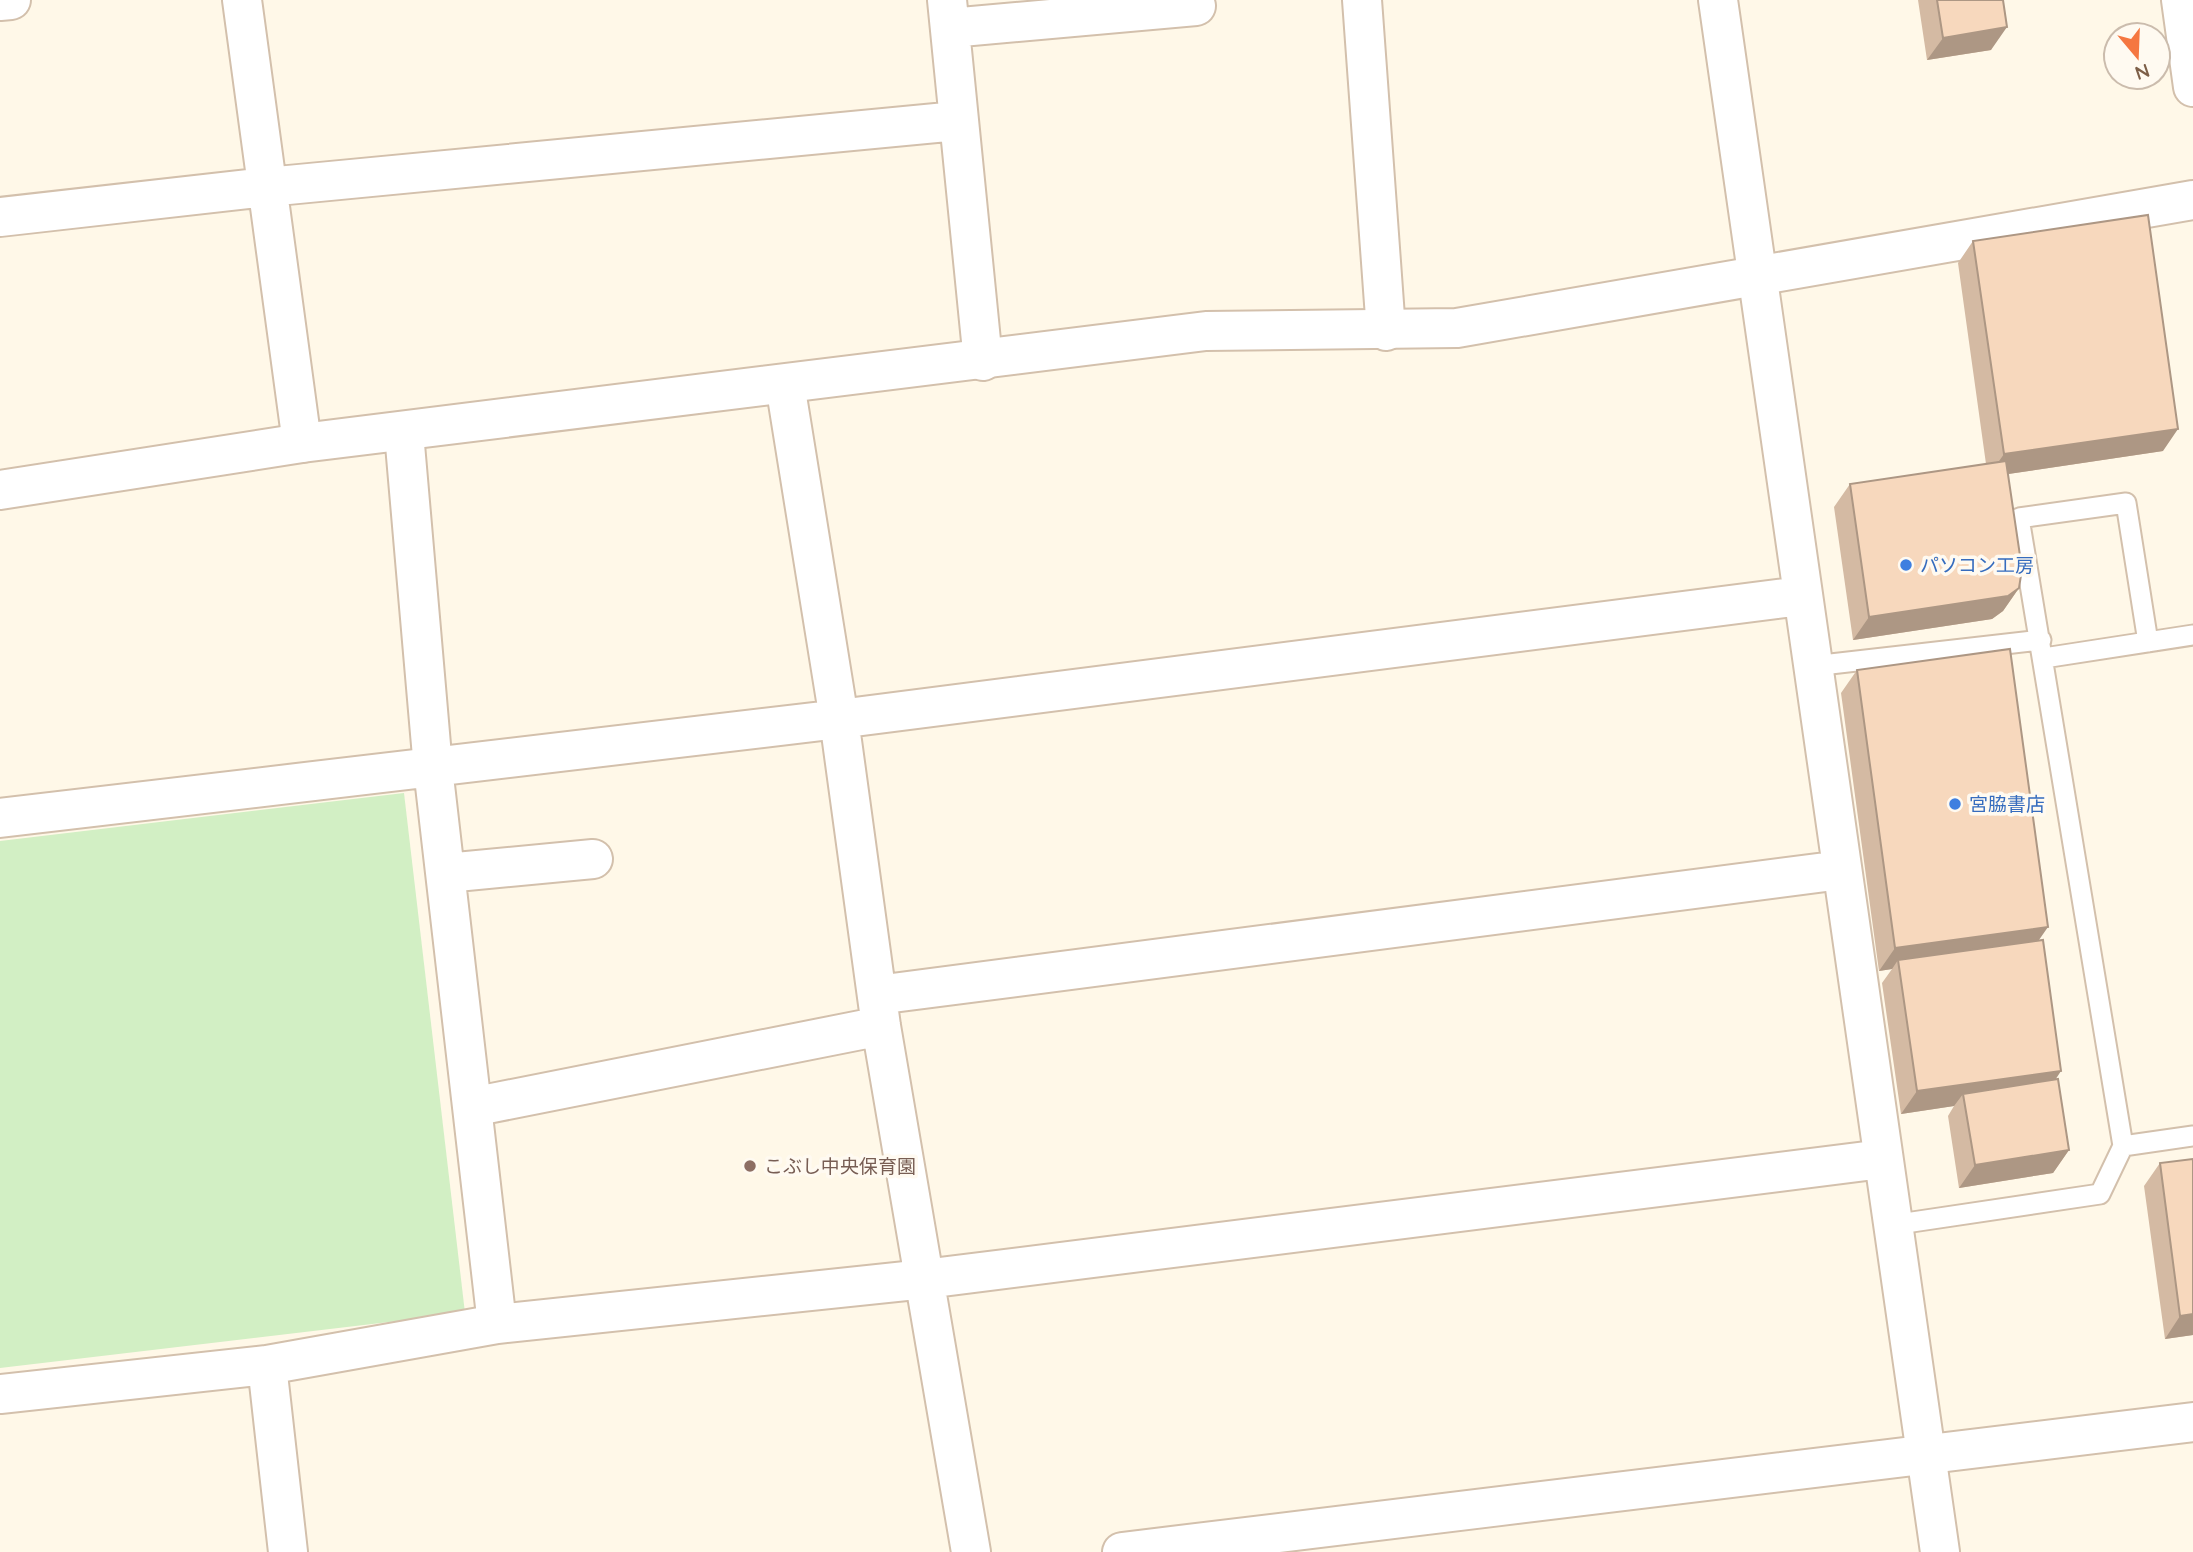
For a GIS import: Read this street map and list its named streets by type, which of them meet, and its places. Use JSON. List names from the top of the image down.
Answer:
{
  "places": ["パソコン工房", "宮脇書店", "こぶし中央保育園"],
  "north": "bottom"
}
